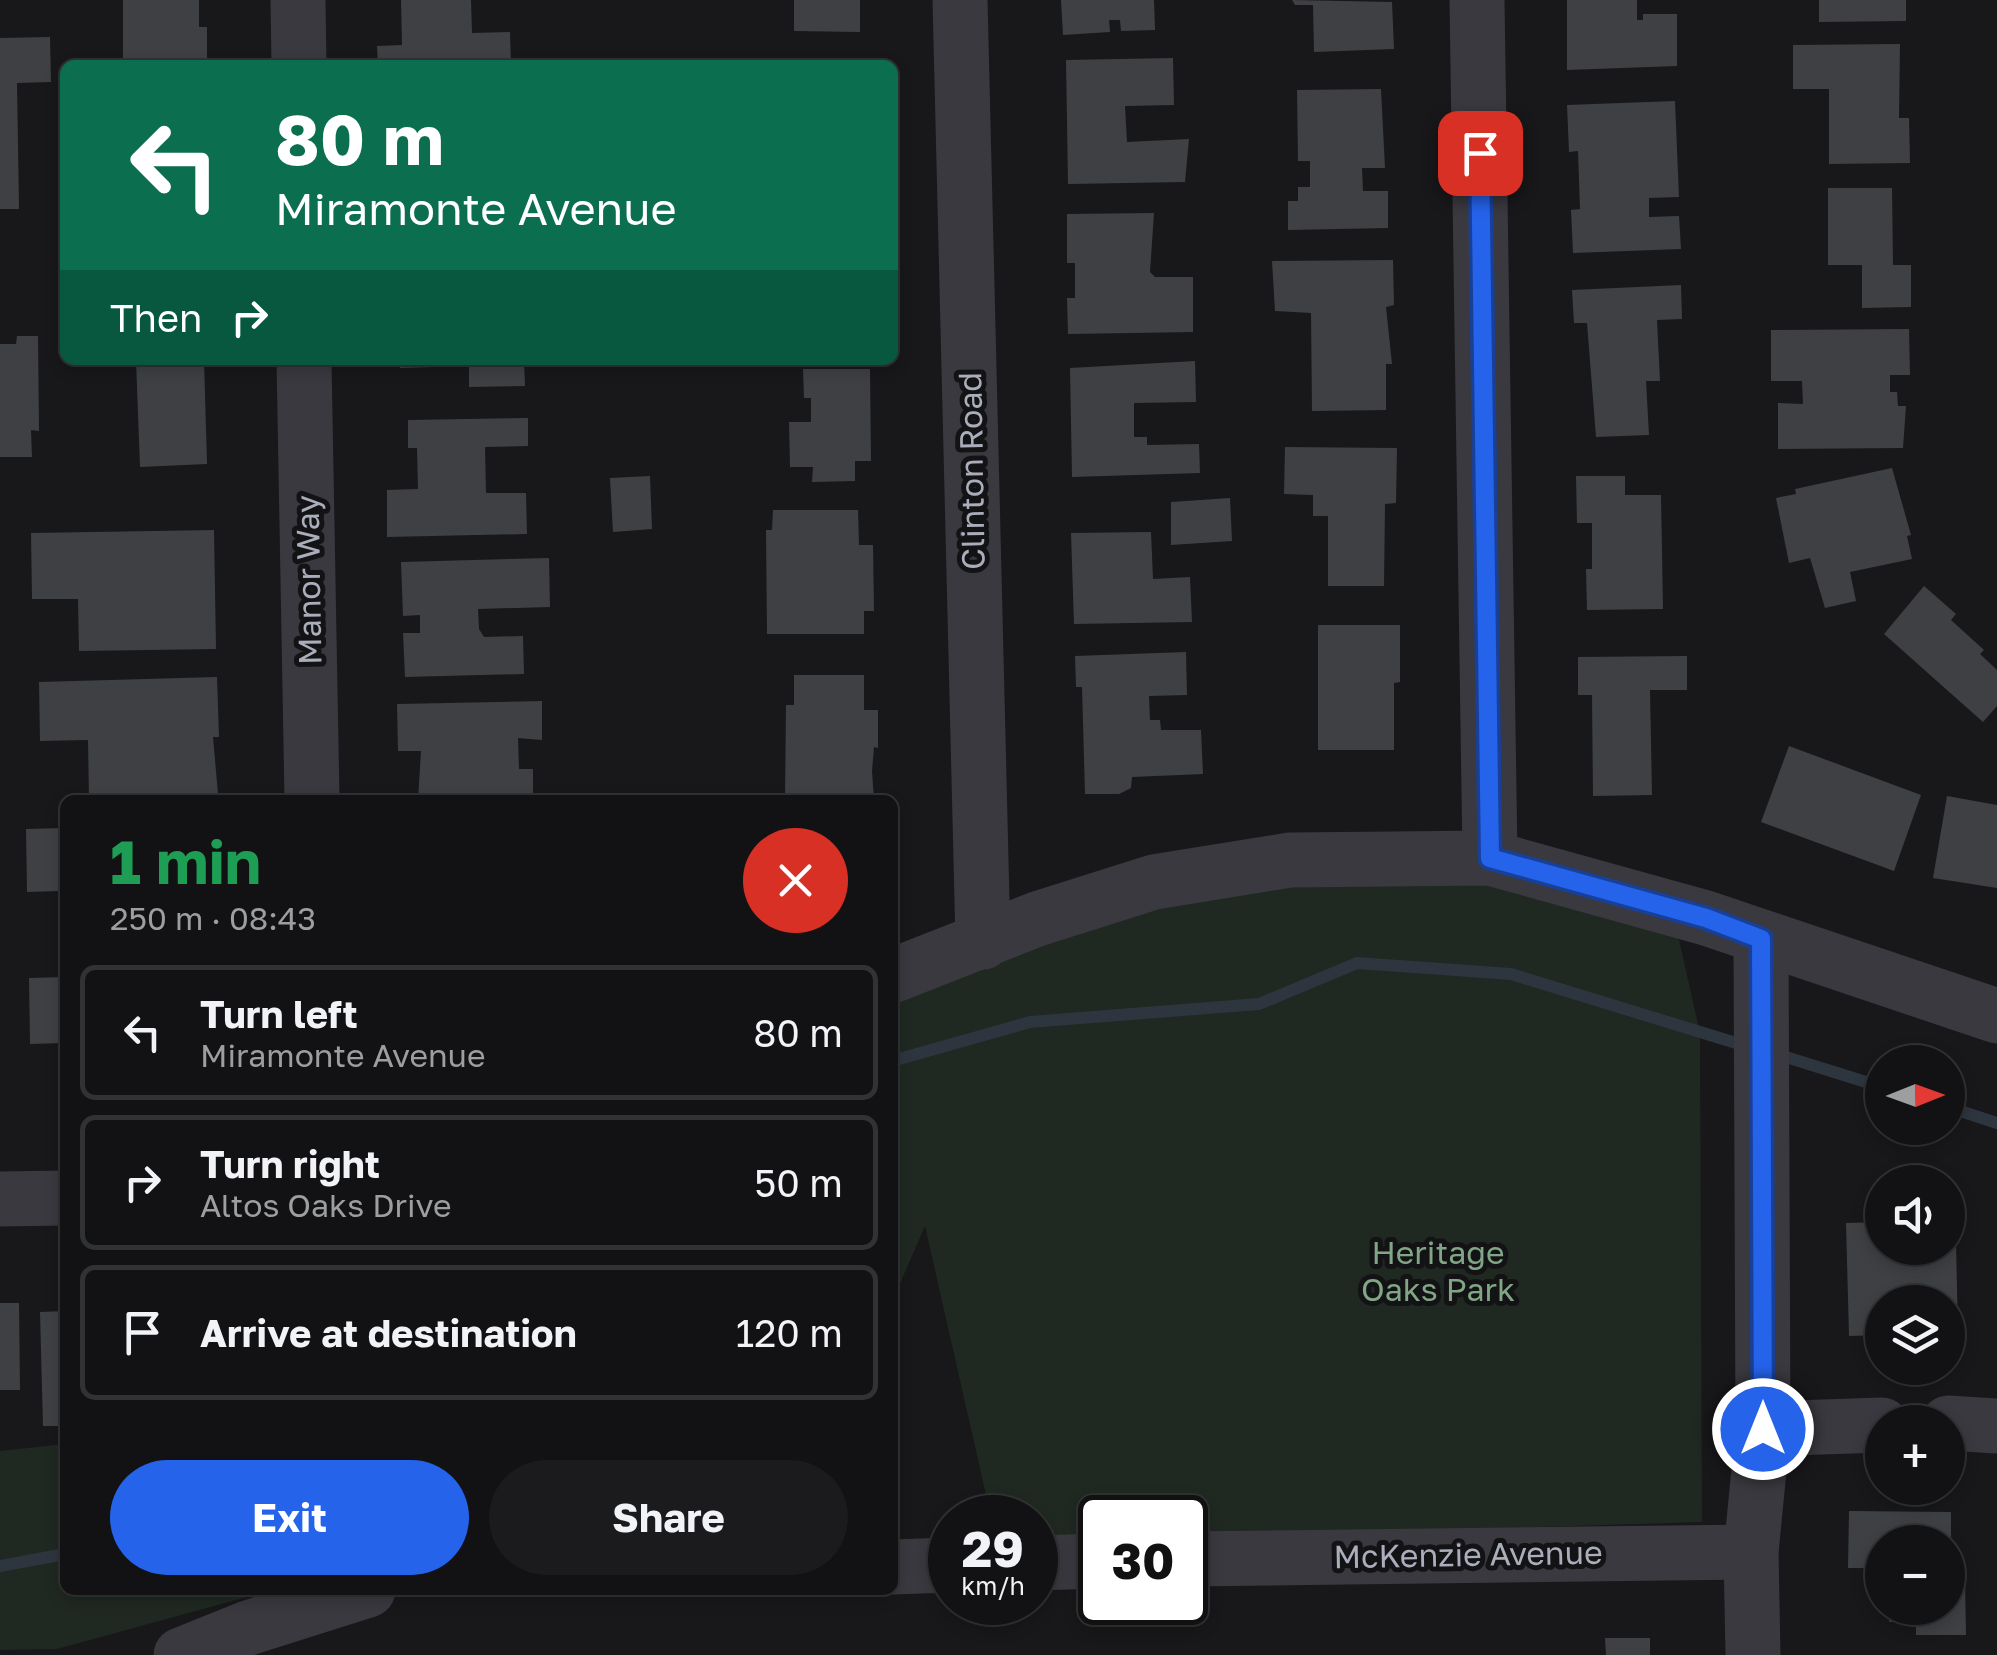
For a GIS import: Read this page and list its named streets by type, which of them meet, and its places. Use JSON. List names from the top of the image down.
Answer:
{
  "streets": {
    "street": ["Clinton Road", "Manor Way", "McKenzie Avenue"]
  },
  "parks": ["Heritage Oaks Park"],
  "north": "right",
  "page": {
    "turn": ["80 m", "Miramonte Avenue"],
    "then": "Then",
    "heading": ["1 min", "250 m · 08:43"],
    "list": [
      {
        "name": "Turn left",
        "note": "Miramonte Avenue",
        "value": "80 m"
      },
      {
        "name": "Turn right",
        "note": "Altos Oaks Drive",
        "value": "50 m"
      },
      {
        "name": "Arrive at destination",
        "value": "120 m"
      }
    ],
    "map_buttons": ["+", "−"],
    "buttons": ["Exit", "Share"],
    "speed": "29 km/h",
    "limit": "30"
  }
}
